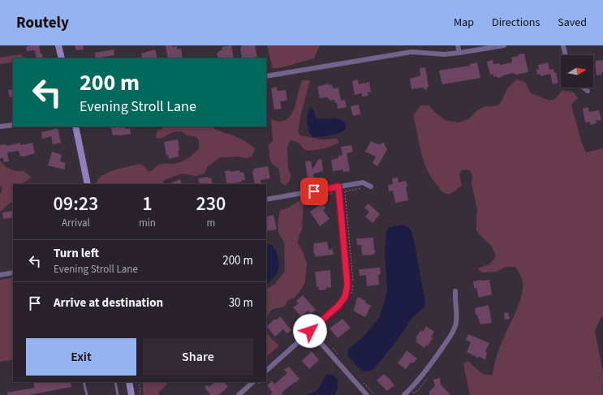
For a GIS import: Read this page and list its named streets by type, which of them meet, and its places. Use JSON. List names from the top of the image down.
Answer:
{
  "north": "right",
  "page": {
    "header": "Routely",
    "nav": ["Map", "Directions", "Saved"],
    "turn": ["200 m", "Evening Stroll Lane"],
    "eta": [
      "09:23",
      "Arrival",
      "1",
      "min",
      "230",
      "m"
    ],
    "list": [
      {
        "name": "Turn left",
        "note": "Evening Stroll Lane",
        "value": "200 m"
      },
      {
        "name": "Arrive at destination",
        "value": "30 m"
      }
    ],
    "buttons": ["Exit", "Share"]
  }
}
